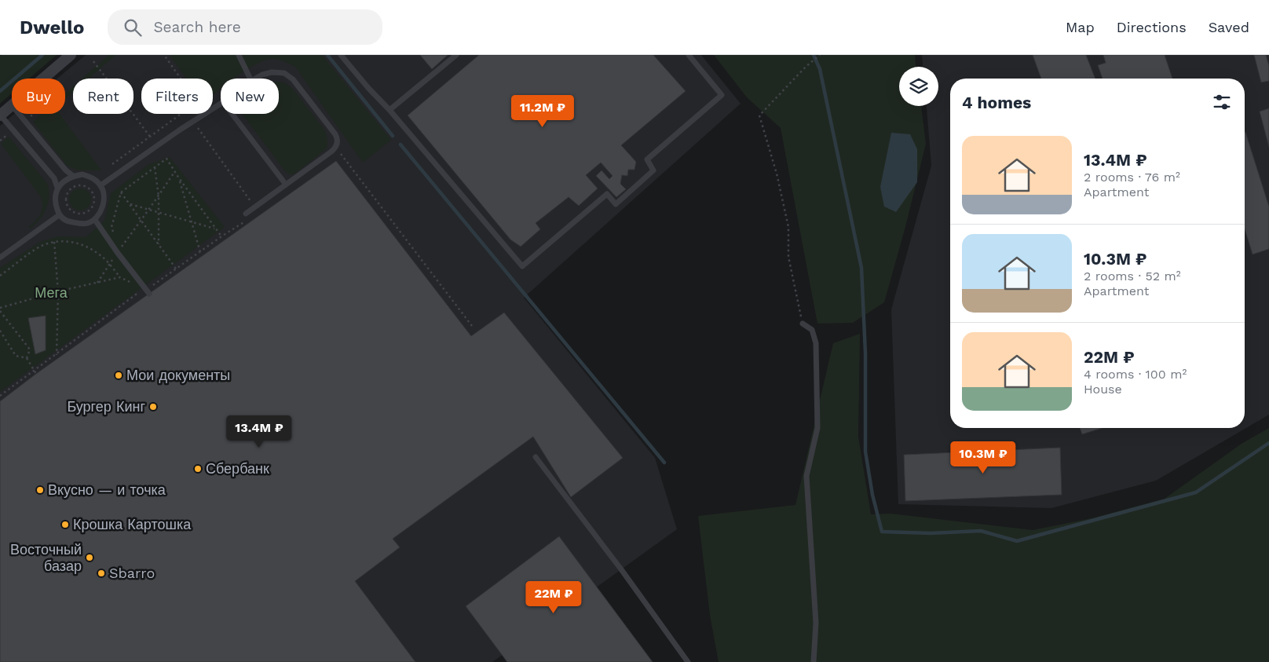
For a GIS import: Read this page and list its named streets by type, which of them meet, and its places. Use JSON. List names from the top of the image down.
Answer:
{
  "parks": ["Мега"],
  "places": [
    "Мои документы",
    "Бургер Кинг",
    "Сбербанк",
    "Вкусно — и точка",
    "Крошка Картошка",
    "Восточный базар",
    "Sbarro"
  ],
  "page": {
    "header": "Dwello",
    "search": "Search here",
    "nav": ["Map", "Directions", "Saved"],
    "chip": [
      "Buy",
      "Rent",
      "Filters",
      "New"
    ],
    "heading": "4 homes",
    "price": [
      "11.2M ₽",
      "13.4M ₽",
      "10.3M ₽",
      "22M ₽"
    ],
    "list": [
      {
        "name": "13.4M ₽",
        "note": "2 rooms · 76 m² · Apartment"
      },
      {
        "name": "10.3M ₽",
        "note": "2 rooms · 52 m² · Apartment"
      },
      {
        "name": "22M ₽",
        "note": "4 rooms · 100 m² · House"
      }
    ]
  }
}
